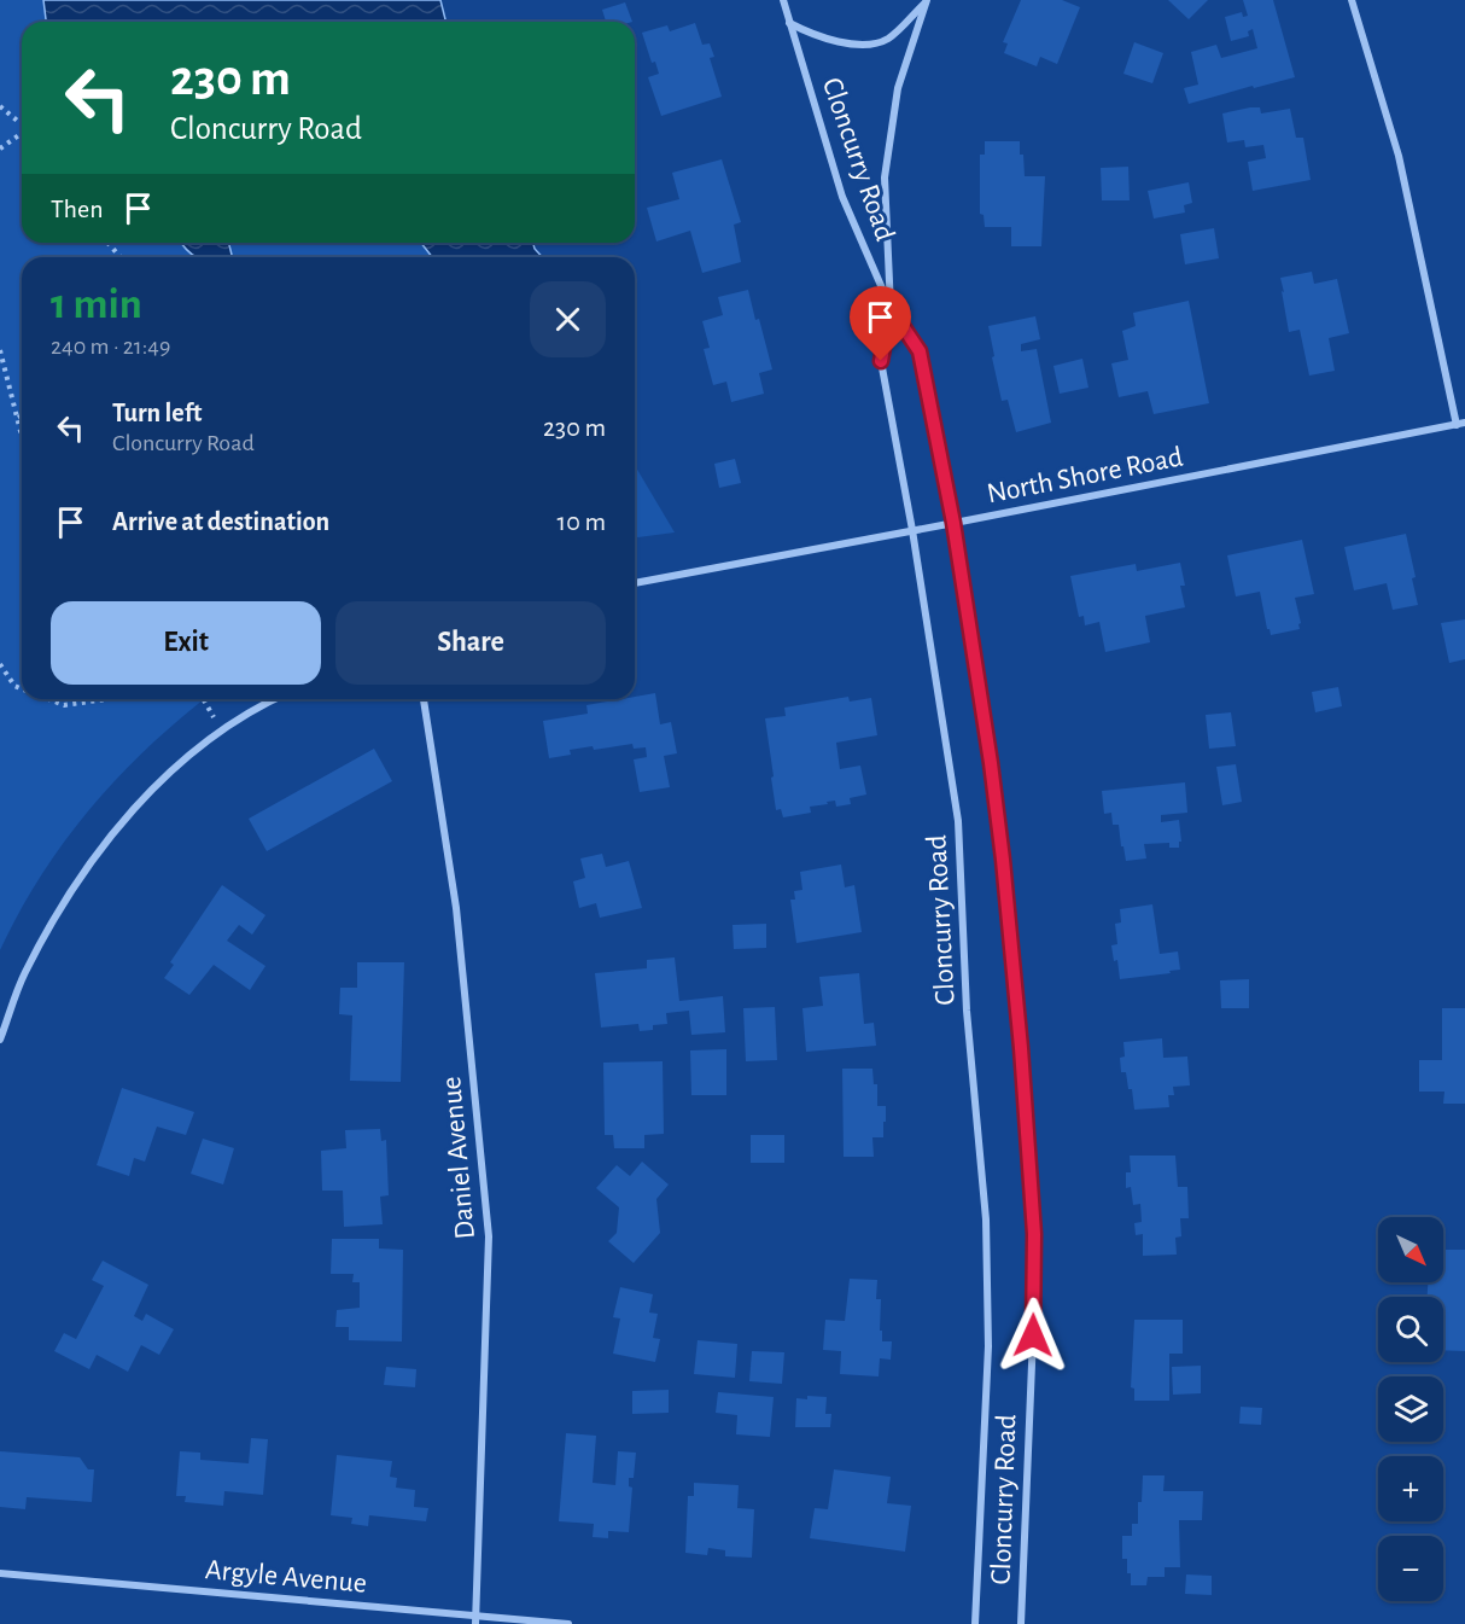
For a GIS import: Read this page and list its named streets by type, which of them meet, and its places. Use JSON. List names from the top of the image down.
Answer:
{
  "streets": {
    "street": [
      "Cloncurry Road",
      "North Shore Road",
      "Daniel Avenue",
      "Argyle Avenue"
    ]
  },
  "crossings": [
    ["Cloncurry Road", "North Shore Road"],
    ["Daniel Avenue", "Argyle Avenue"]
  ],
  "north": "bottom right",
  "page": {
    "turn": ["230 m", "Cloncurry Road"],
    "then": "Then",
    "heading": ["1 min", "240 m · 21:49"],
    "list": [
      {
        "name": "Turn left",
        "note": "Cloncurry Road",
        "value": "230 m"
      },
      {
        "name": "Arrive at destination",
        "value": "10 m"
      }
    ],
    "buttons": ["Exit", "Share"],
    "map_buttons": ["+", "−"]
  }
}
